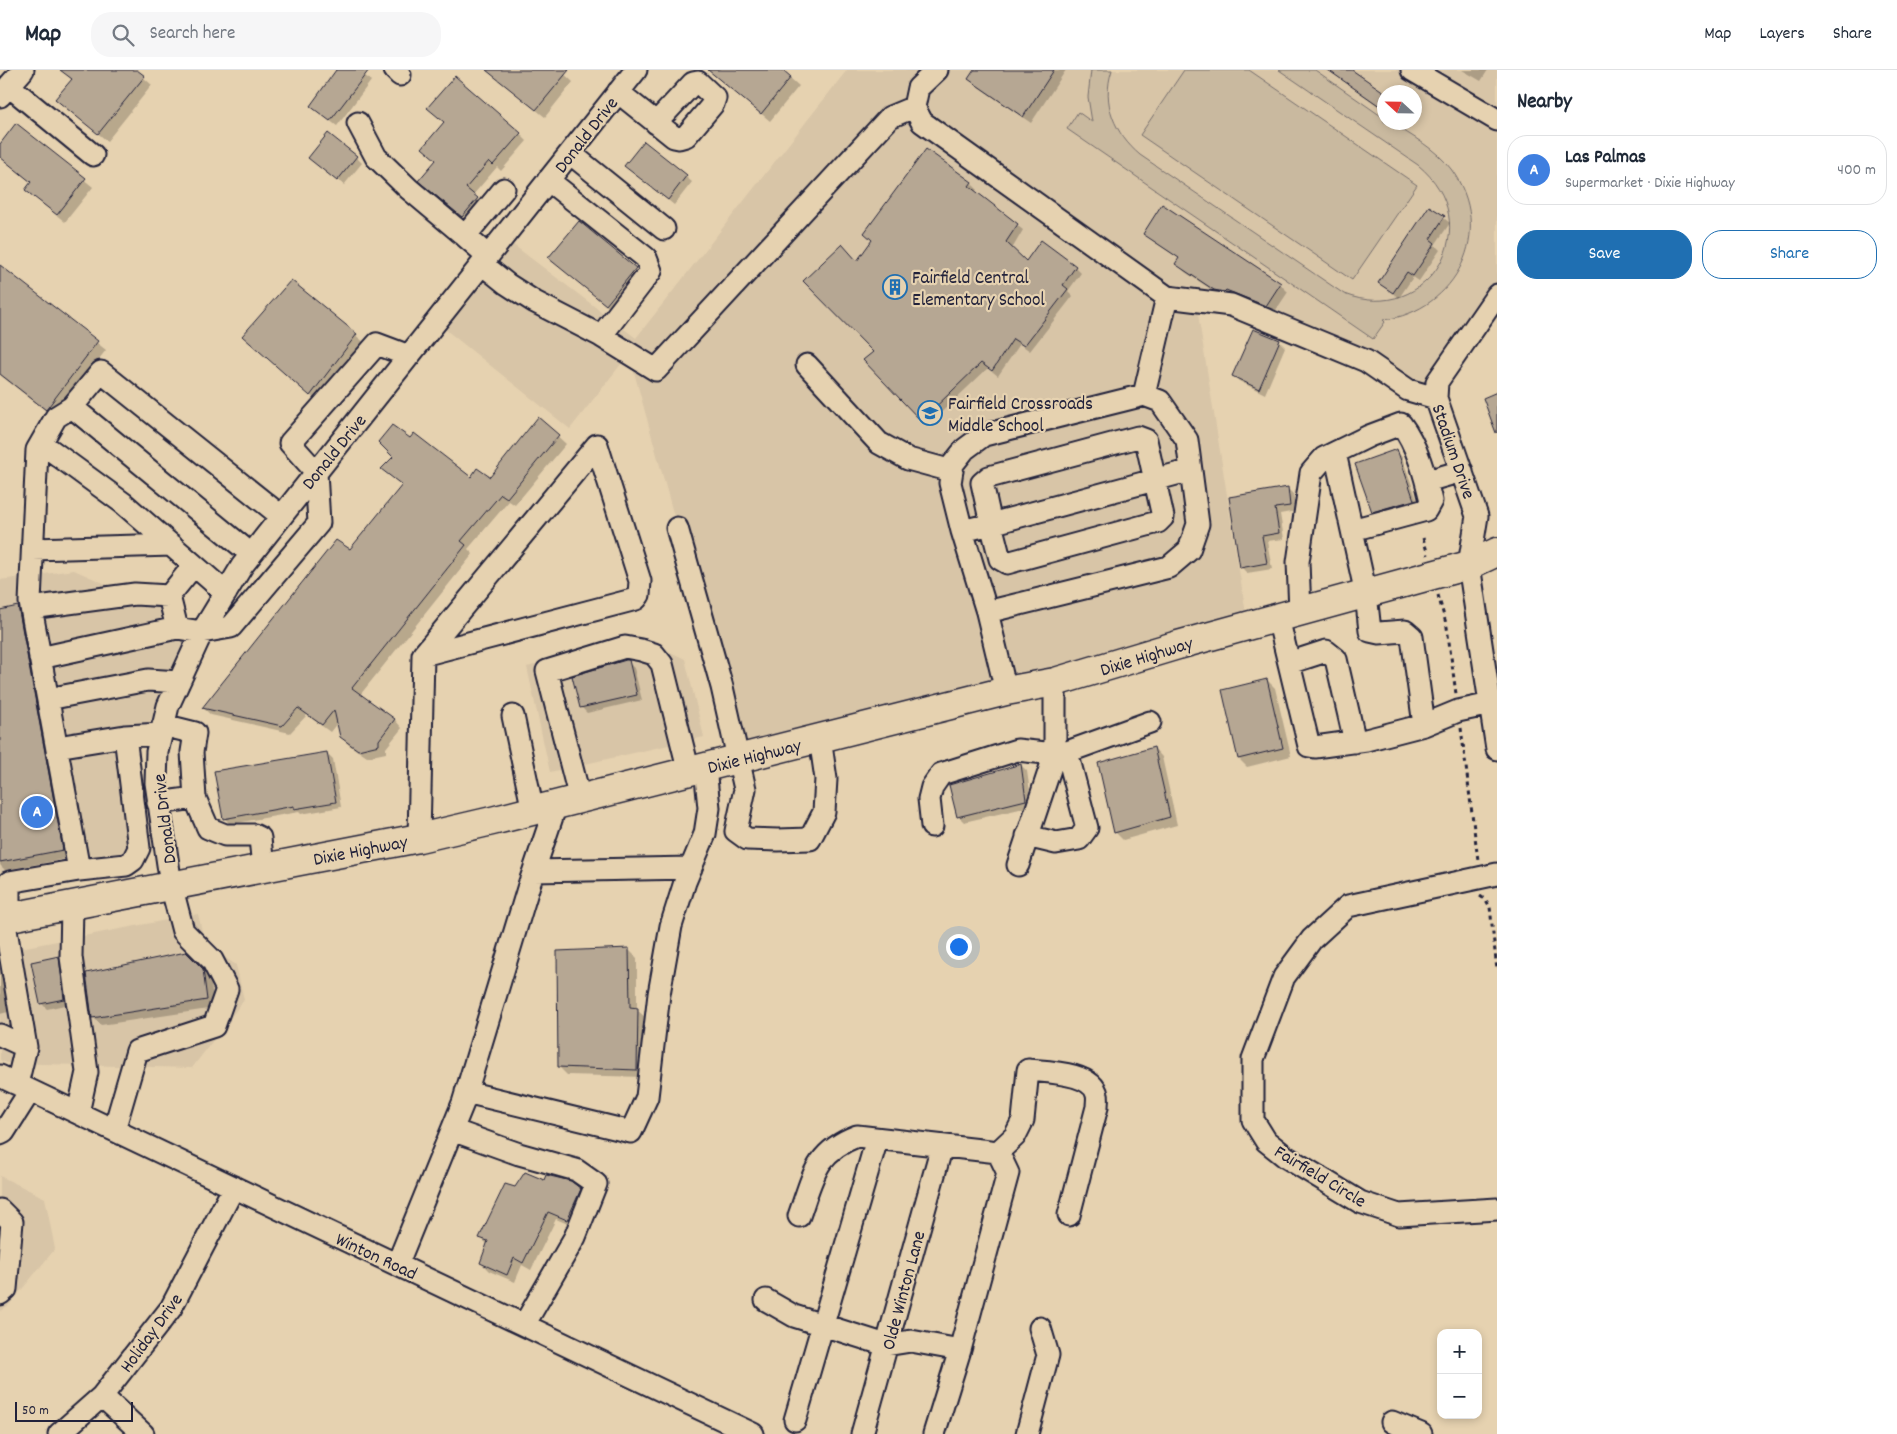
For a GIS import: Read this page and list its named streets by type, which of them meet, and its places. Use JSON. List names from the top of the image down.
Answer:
{
  "streets": {
    "main road": ["Dixie Highway"],
    "street": [
      "Donald Drive",
      "Stadium Drive",
      "Fairfield Circle",
      "Winton Road",
      "Olde Winton Lane",
      "Holiday Drive"
    ]
  },
  "crossings": [
    ["Donald Drive", "Dixie Highway"],
    ["Donald Drive", "Winton Road"],
    ["Stadium Drive", "Dixie Highway"],
    ["Winton Road", "Holiday Drive"]
  ],
  "places": {
    "building": ["Fairfield Central Elementary School"],
    "school or university": ["Fairfield Crossroads Middle School"]
  },
  "scale_bar": "50 m",
  "north": "left",
  "page": {
    "header": "Map",
    "search": "Search here",
    "nav": ["Map", "Layers", "Share"],
    "heading": "Nearby",
    "list": [
      {
        "mark": "A",
        "name": "Las Palmas",
        "note": "Supermarket · Dixie Highway",
        "value": "400 m"
      }
    ],
    "buttons": ["Save", "Share"],
    "pins": "A",
    "map_buttons": ["+", "−"],
    "scale": "50 m"
  }
}
